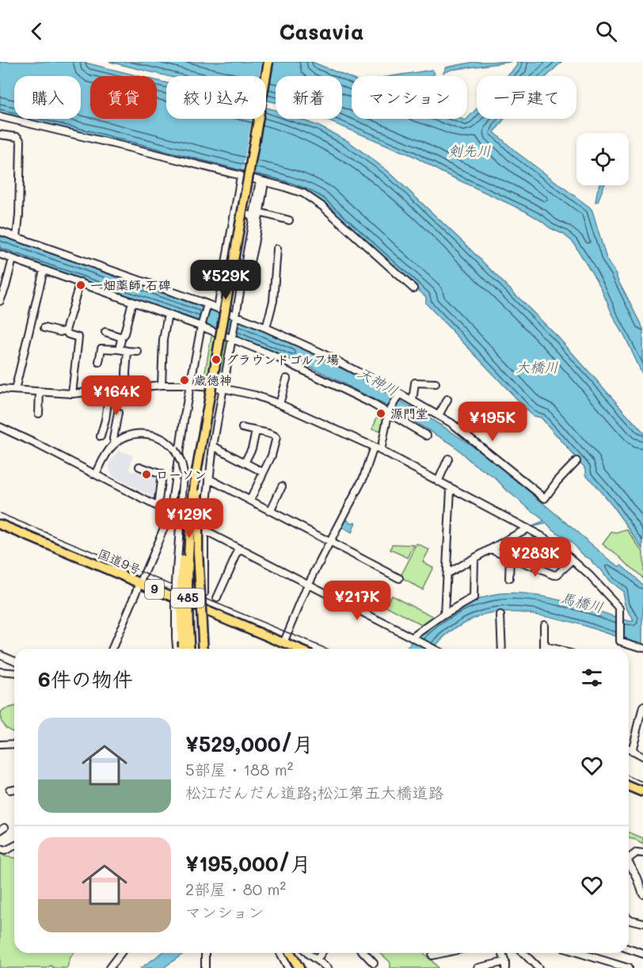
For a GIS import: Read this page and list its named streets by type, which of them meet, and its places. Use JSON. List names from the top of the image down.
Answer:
{
  "streets": {
    "highway": ["国道9号", "9", "485"]
  },
  "water": [
    "剣先川",
    "大橋川",
    "天神川",
    "馬橋川"
  ],
  "places": [
    "一畑薬師 石碑",
    "グラウンドゴルフ場",
    "歳徳神",
    "源門堂",
    "ローソン"
  ],
  "page": {
    "header": "Casavia",
    "chip": [
      "購入",
      "賃貸",
      "絞り込み",
      "新着",
      "マンション",
      "一戸建て"
    ],
    "price": [
      "¥529K",
      "¥164K",
      "¥195K",
      "¥129K",
      "¥283K",
      "¥217K"
    ],
    "heading": "6件の物件",
    "list": [
      {
        "name": "¥529,000/月",
        "note": "5部屋 · 188 m² · 松江だんだん道路;松江第五大橋道路"
      },
      {
        "name": "¥195,000/月",
        "note": "2部屋 · 80 m² · マンション"
      }
    ]
  }
}
